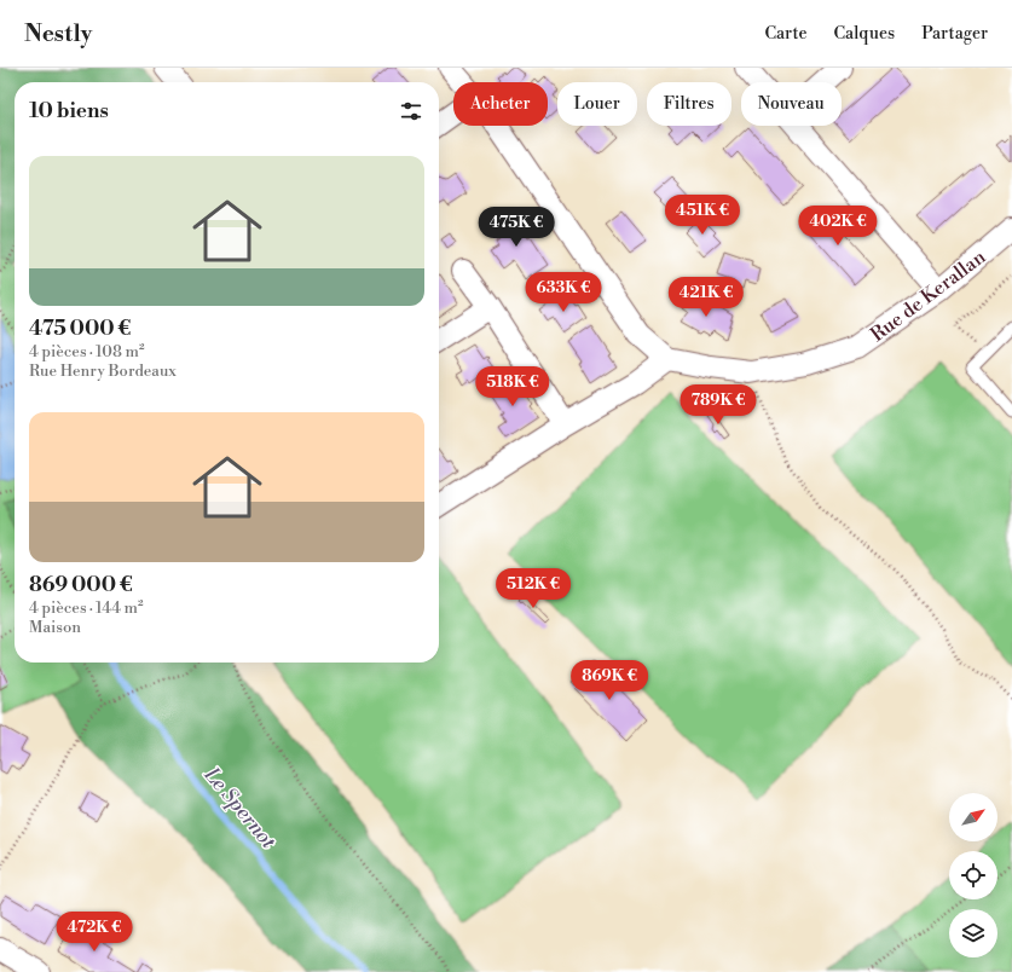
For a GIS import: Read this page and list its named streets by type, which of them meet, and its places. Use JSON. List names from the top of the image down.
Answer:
{
  "streets": {
    "street": ["Rue de Kerallan"]
  },
  "water": ["Le Spernot"],
  "north": "top right",
  "page": {
    "header": "Nestly",
    "nav": ["Carte", "Calques", "Partager"],
    "chip": [
      "Acheter",
      "Louer",
      "Filtres",
      "Nouveau"
    ],
    "heading": "10 biens",
    "list": [
      {
        "name": "475 000 €",
        "note": "4 pièces · 108 m² · Rue Henry Bordeaux"
      },
      {
        "name": "869 000 €",
        "note": "4 pièces · 144 m² · Maison"
      }
    ],
    "price": [
      "451K €",
      "402K €",
      "475K €",
      "633K €",
      "421K €",
      "518K €",
      "789K €",
      "512K €",
      "869K €",
      "472K €"
    ]
  }
}
